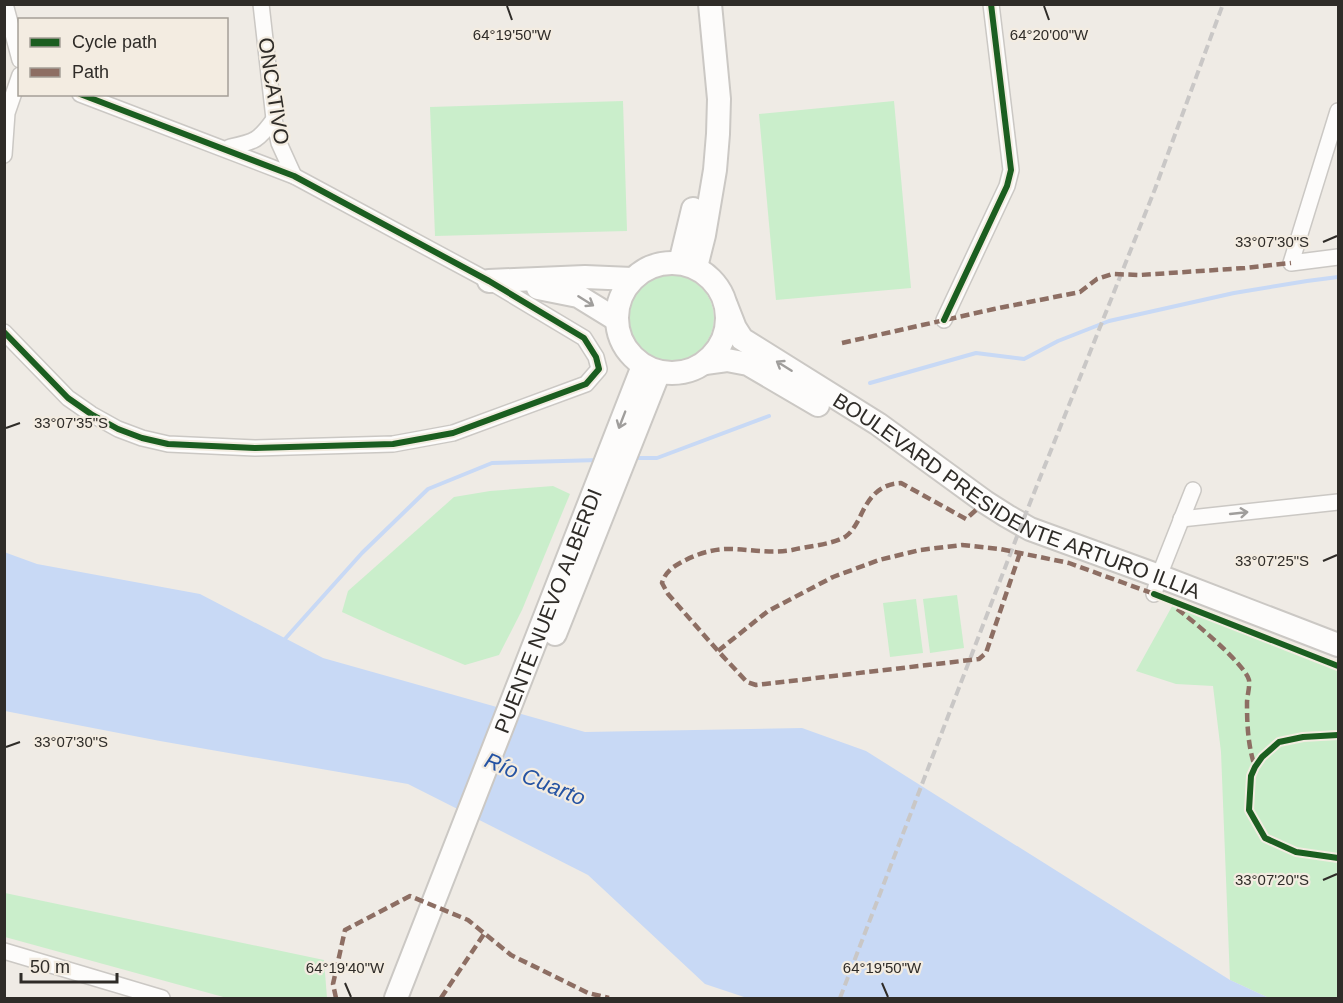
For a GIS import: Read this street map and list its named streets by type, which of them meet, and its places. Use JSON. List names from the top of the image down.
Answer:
{
  "streets": {
    "main road": ["BOULEVARD PRESIDENTE ARTURO ILLIA", "PUENTE NUEVO ALBERDI"],
    "street": ["ONCATIVO"]
  },
  "crossings": [
    ["BOULEVARD PRESIDENTE ARTURO ILLIA", "PUENTE NUEVO ALBERDI"]
  ],
  "water": ["Río Cuarto"],
  "legend": ["Cycle path", "Path"],
  "scale_bar": "50 m",
  "coordinates": [
    "64°19'50\"W",
    "64°20'00\"W",
    "33°07'30\"S",
    "33°07'35\"S",
    "33°07'25\"S",
    "33°07'20\"S",
    "64°19'40\"W"
  ]
}
